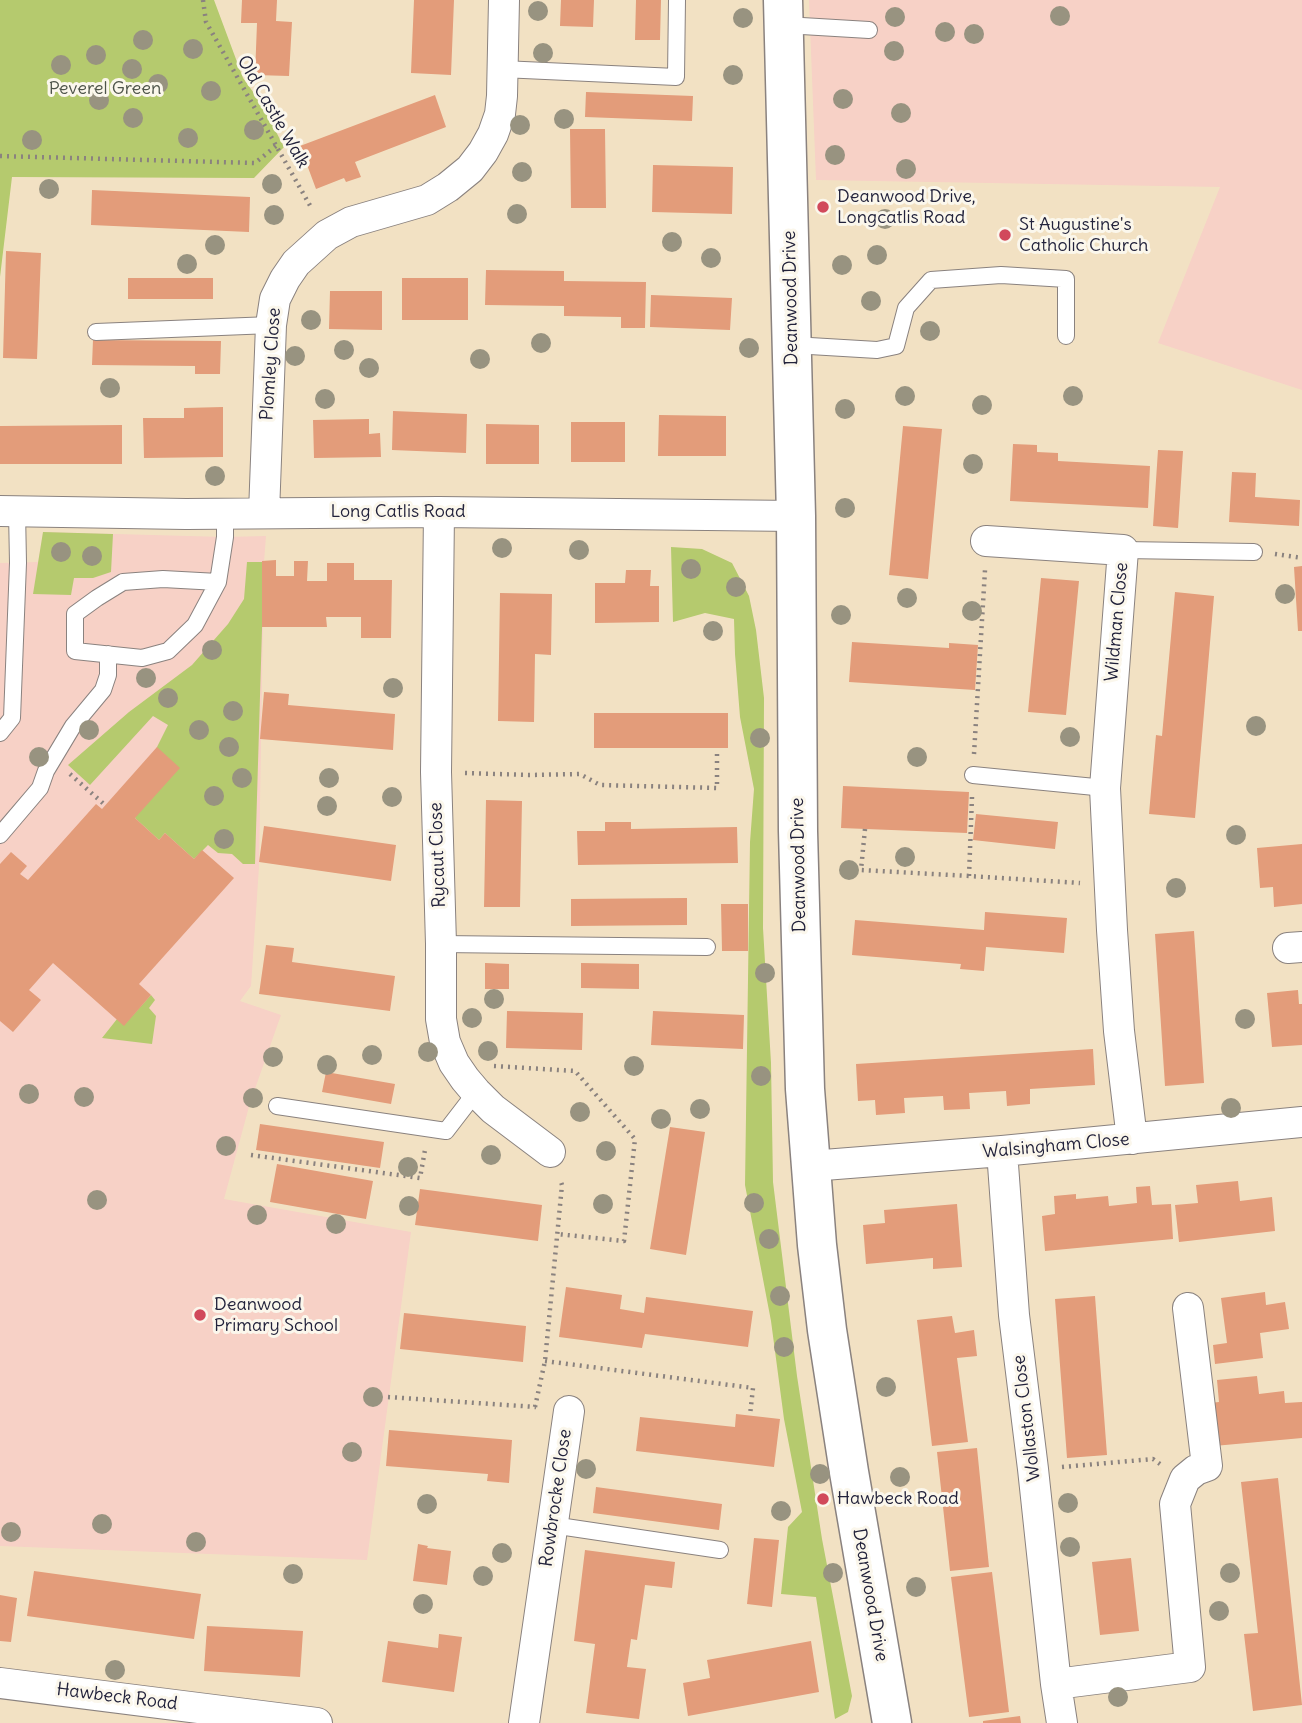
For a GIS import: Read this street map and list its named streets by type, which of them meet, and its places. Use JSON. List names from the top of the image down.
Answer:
{
  "streets": {
    "street": [
      "Deanwood Drive",
      "Plomley Close",
      "Long Catlis Road",
      "Wildman Close",
      "Rycaut Close",
      "Walsingham Close",
      "Wollaston Close",
      "Rowbrocke Close",
      "Hawbeck Road"
    ],
    "path": ["Old Castle Walk"]
  },
  "crossings": [
    ["Old Castle Walk", "Plomley Close"],
    ["Deanwood Drive", "Long Catlis Road"],
    ["Deanwood Drive", "Walsingham Close"],
    ["Plomley Close", "Long Catlis Road"],
    ["Long Catlis Road", "Rycaut Close"],
    ["Wildman Close", "Walsingham Close"],
    ["Walsingham Close", "Wollaston Close"]
  ],
  "parks": ["Peverel Green"],
  "places": [
    "Deanwood Drive, Longcatlis Road",
    "St Augustine's Catholic Church",
    "Deanwood Primary School",
    "Hawbeck Road"
  ]
}
